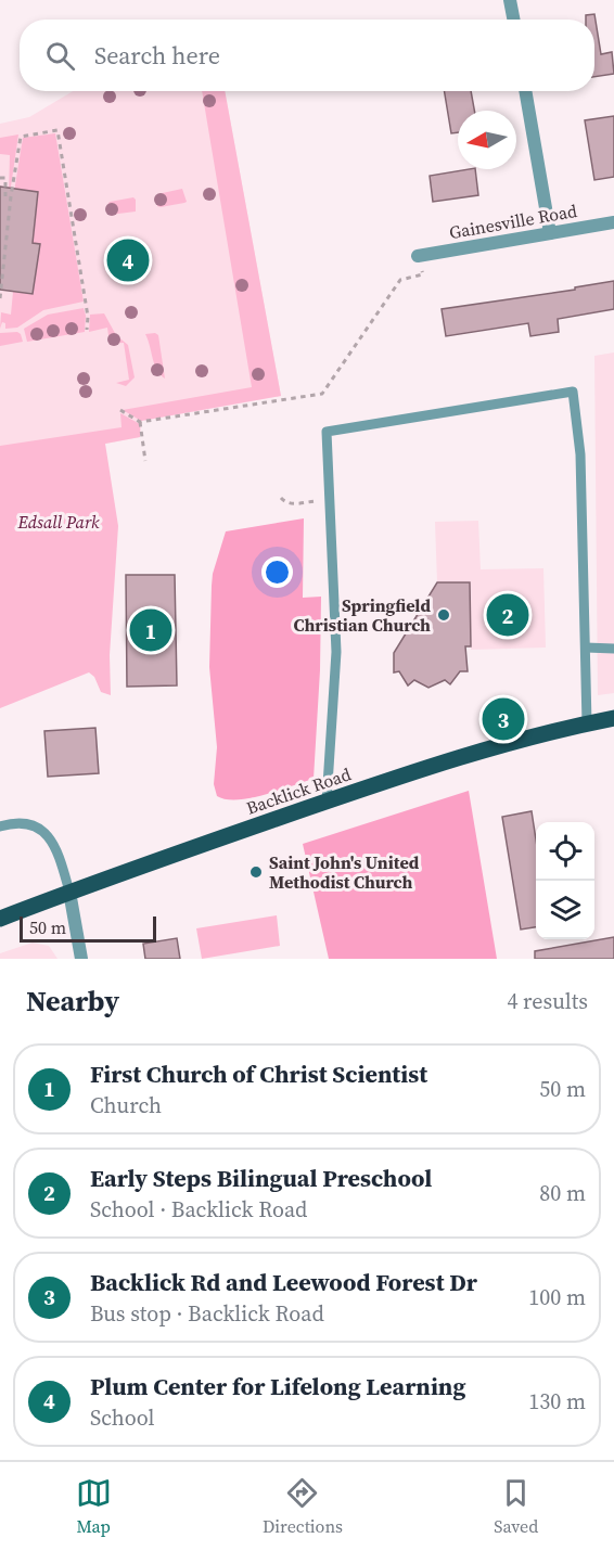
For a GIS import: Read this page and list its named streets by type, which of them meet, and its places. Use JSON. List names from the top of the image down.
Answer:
{
  "streets": {
    "main road": ["Backlick Road"],
    "street": ["Gainesville Road"]
  },
  "parks": ["Edsall Park"],
  "places": ["Springfield Christian Church", "Saint John's United Methodist Church"],
  "scale_bar": "50 m",
  "north": "left",
  "page": {
    "search": "Search here",
    "pins": [
      "4",
      "2",
      "1",
      "3"
    ],
    "scale": "50 m",
    "heading": ["Nearby", "4 results"],
    "list": [
      {
        "mark": "1",
        "name": "First Church of Christ Scientist",
        "note": "Church",
        "value": "50 m"
      },
      {
        "mark": "2",
        "name": "Early Steps Bilingual Preschool",
        "note": "School · Backlick Road",
        "value": "80 m"
      },
      {
        "mark": "3",
        "name": "Backlick Rd and Leewood Forest Dr",
        "note": "Bus stop · Backlick Road",
        "value": "100 m"
      },
      {
        "mark": "4",
        "name": "Plum Center for Lifelong Learning",
        "note": "School",
        "value": "130 m"
      }
    ],
    "nav": ["Map", "Directions", "Saved"]
  }
}
